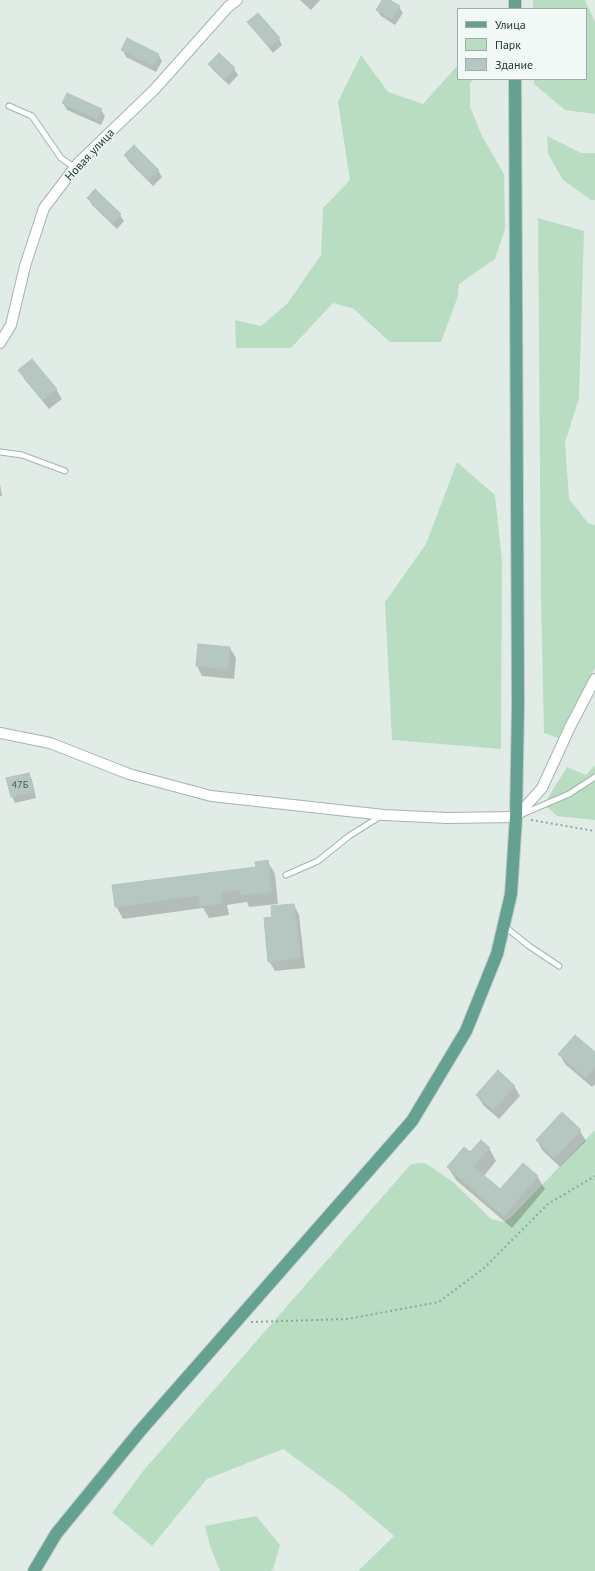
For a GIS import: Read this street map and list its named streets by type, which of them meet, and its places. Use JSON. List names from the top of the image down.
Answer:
{
  "streets": {
    "street": ["Новая улица"]
  },
  "house_numbers": ["47Б"],
  "legend": ["Улица", "Парк", "Здание"]
}
